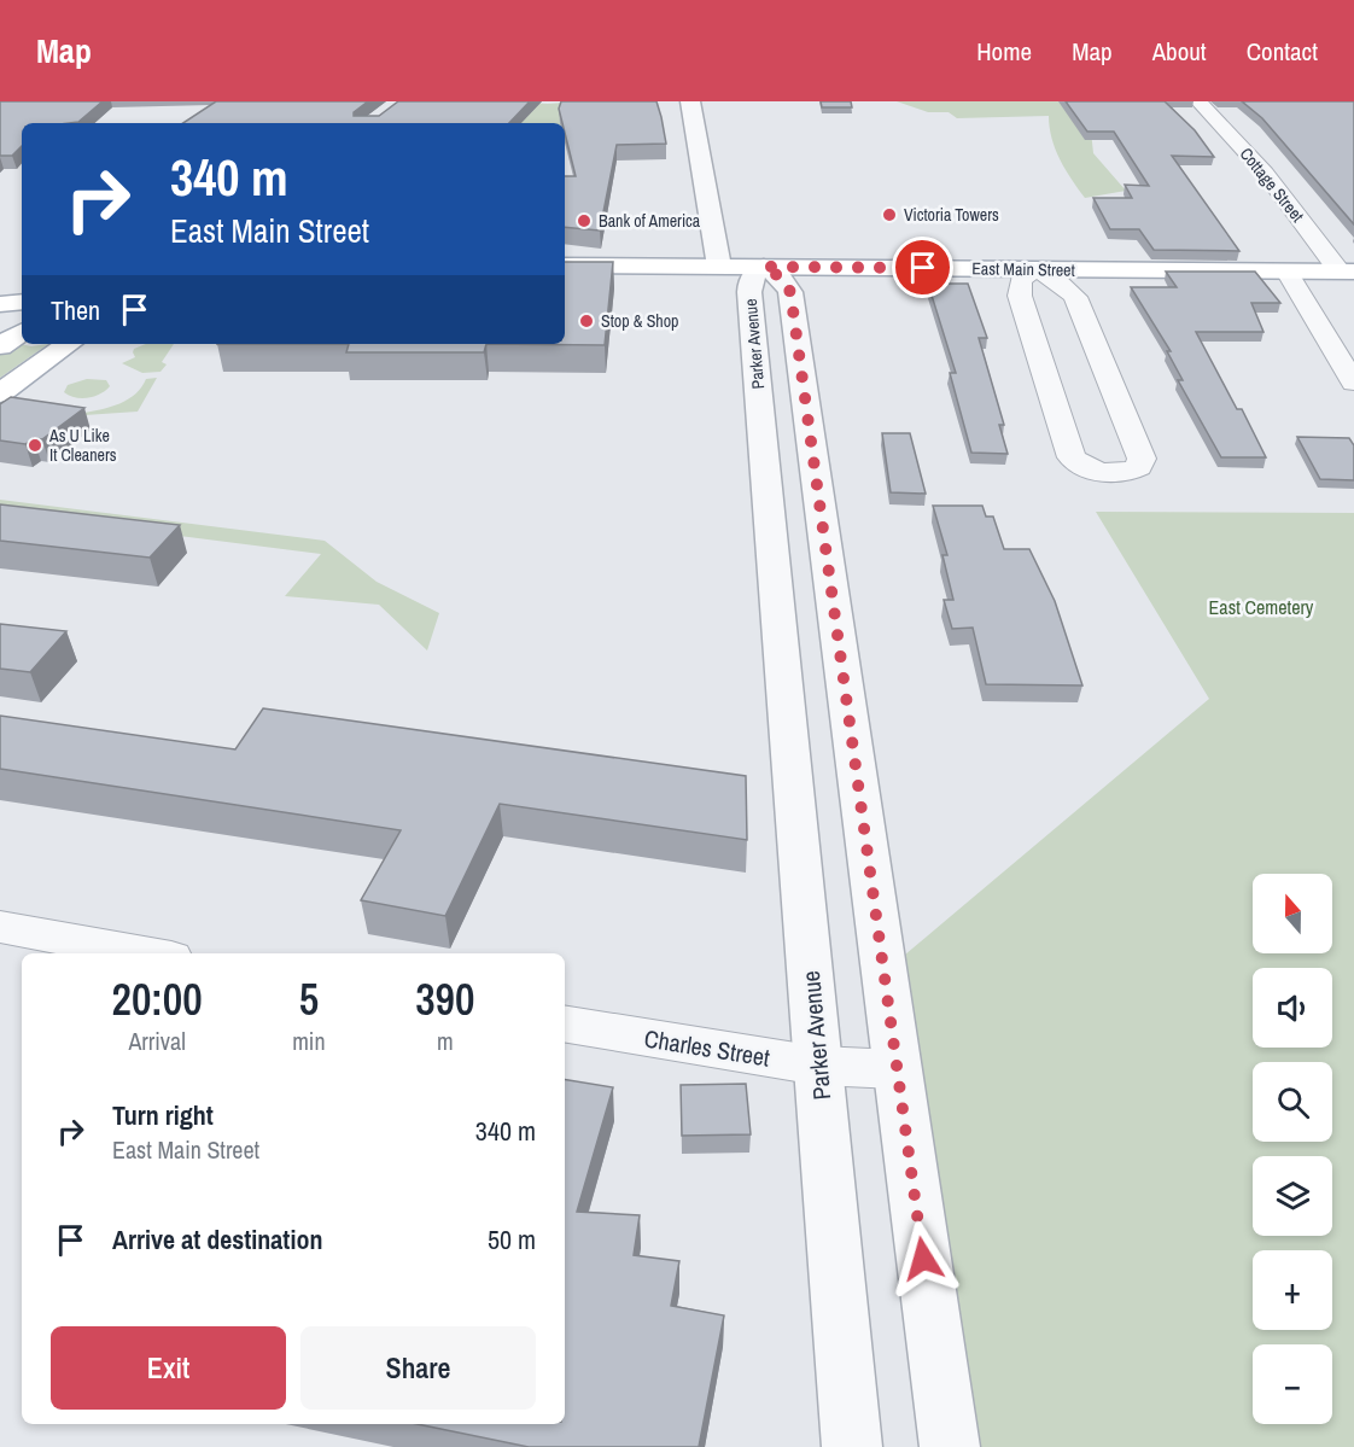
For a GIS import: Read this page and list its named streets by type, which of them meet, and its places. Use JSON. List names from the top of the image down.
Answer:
{
  "streets": {
    "main road": ["East Main Street"],
    "street": ["Cottage Street", "Parker Avenue", "Charles Street"]
  },
  "crossings": [
    ["Cottage Street", "East Main Street"],
    ["East Main Street", "Parker Avenue"],
    ["Parker Avenue", "Charles Street"]
  ],
  "parks": ["East Cemetery"],
  "places": [
    "Victoria Towers",
    "Bank of America",
    "Stop & Shop",
    "As U Like It Cleaners"
  ],
  "north": "top",
  "page": {
    "header": "Map",
    "nav": [
      "Home",
      "Map",
      "About",
      "Contact"
    ],
    "turn": ["340 m", "East Main Street"],
    "then": "Then",
    "map_buttons": ["+", "−"],
    "eta": [
      "20:00",
      "Arrival",
      "5",
      "min",
      "390",
      "m"
    ],
    "list": [
      {
        "name": "Turn right",
        "note": "East Main Street",
        "value": "340 m"
      },
      {
        "name": "Arrive at destination",
        "value": "50 m"
      }
    ],
    "buttons": ["Exit", "Share"]
  }
}
